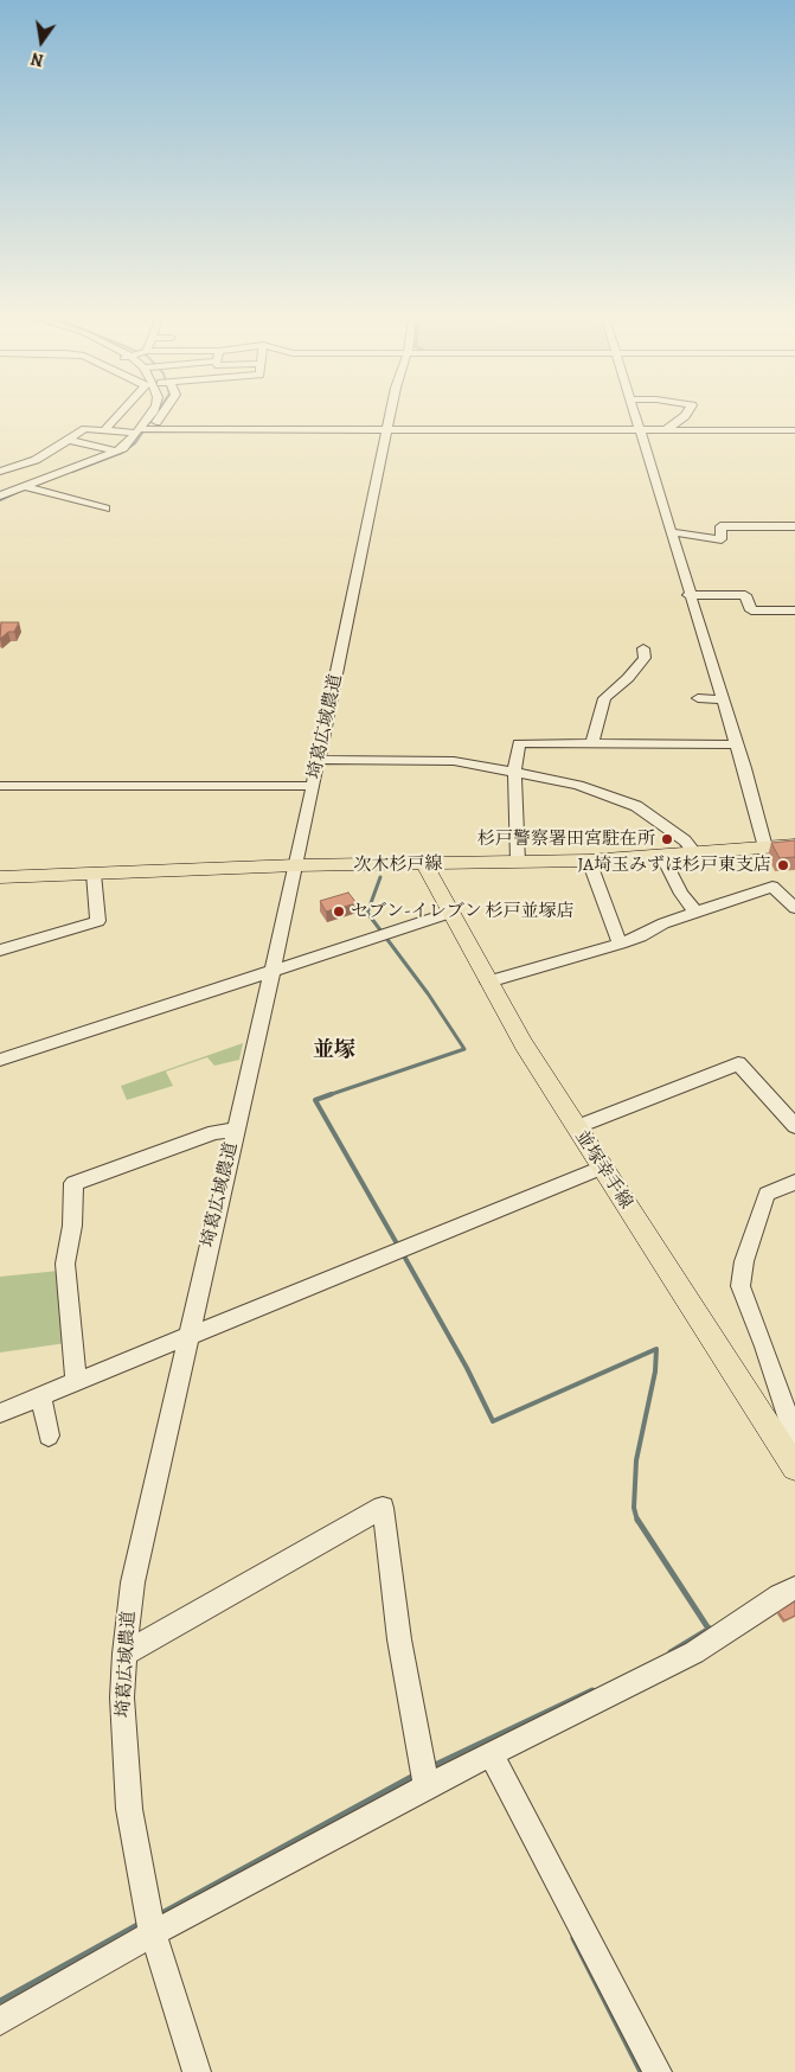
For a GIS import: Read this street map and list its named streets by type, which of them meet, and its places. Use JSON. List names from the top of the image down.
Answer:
{
  "streets": {
    "main road": ["次木杉戸線", "並塚幸手線"],
    "street": ["埼葛広域農道"]
  },
  "crossings": [
    ["埼葛広域農道", "次木杉戸線"],
    ["次木杉戸線", "並塚幸手線"]
  ],
  "districts": ["並塚"],
  "places": ["杉戸警察署田宮駐在所", "JA埼玉みずほ杉戸東支店", "セブン-イレブン 杉戸並塚店"],
  "north": "bottom"
}
